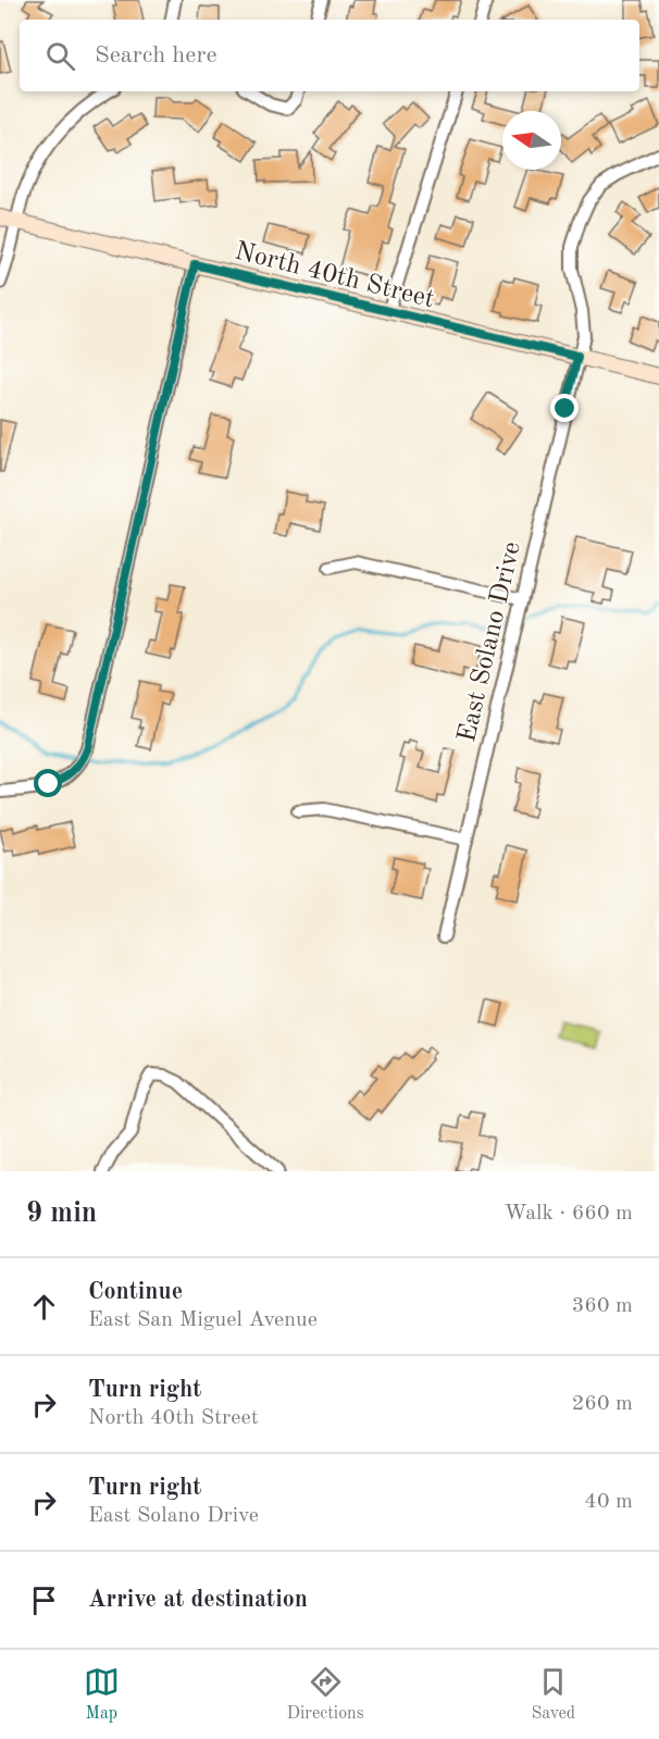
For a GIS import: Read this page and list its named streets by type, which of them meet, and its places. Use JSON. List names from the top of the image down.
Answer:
{
  "streets": {
    "street": ["North 40th Street", "East Solano Drive"]
  },
  "crossings": [
    ["North 40th Street", "East Solano Drive"]
  ],
  "north": "left",
  "page": {
    "search": "Search here",
    "heading": ["9 min", "Walk · 660 m"],
    "list": [
      ["Continue", "East San Miguel Avenue", "360 m"],
      ["Turn right", "North 40th Street", "260 m"],
      ["Turn right", "East Solano Drive", "40 m"],
      "Arrive at destination"
    ],
    "nav": ["Map", "Directions", "Saved"]
  }
}
